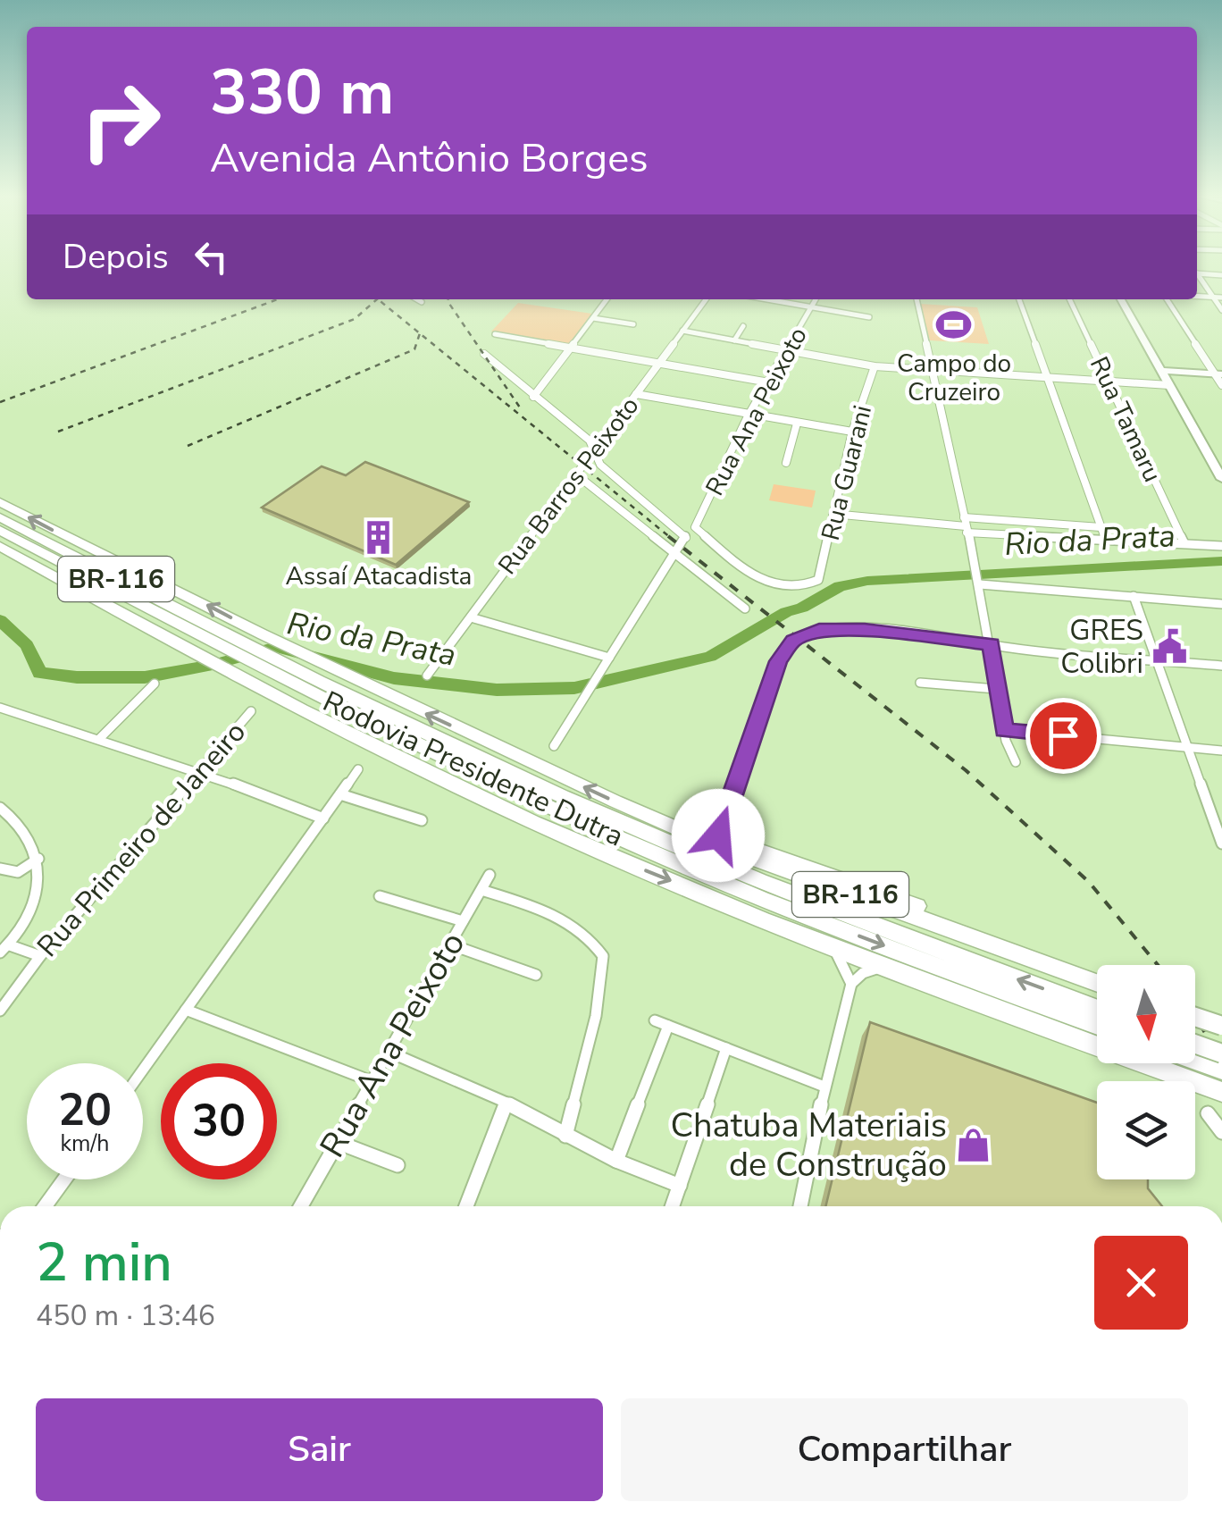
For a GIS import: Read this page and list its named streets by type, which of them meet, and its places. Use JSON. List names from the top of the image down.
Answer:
{
  "streets": {
    "highway": ["BR-116", "Rodovia Presidente Dutra"],
    "street": [
      "Rua Ana Peixoto",
      "Rua Tamaru",
      "Rua Guarani",
      "Rua Barros Peixoto",
      "Rua Primeiro de Janeiro"
    ]
  },
  "crossings": [
    ["Rua Ana Peixoto", "Rua Guarani"]
  ],
  "water": ["Rio da Prata"],
  "places": {
    "sports": ["Campo do Cruzeiro"],
    "building": ["Assaí Atacadista"],
    "public building": ["GRES Colibri"],
    "shop": ["Chatuba Materiais de Construção"]
  },
  "north": "bottom",
  "page": {
    "turn": ["330 m", "Avenida Antônio Borges"],
    "then": "Depois",
    "speed": "20 km/h",
    "limit": "30",
    "heading": ["2 min", "450 m · 13:46"],
    "buttons": ["Sair", "Compartilhar"]
  }
}
